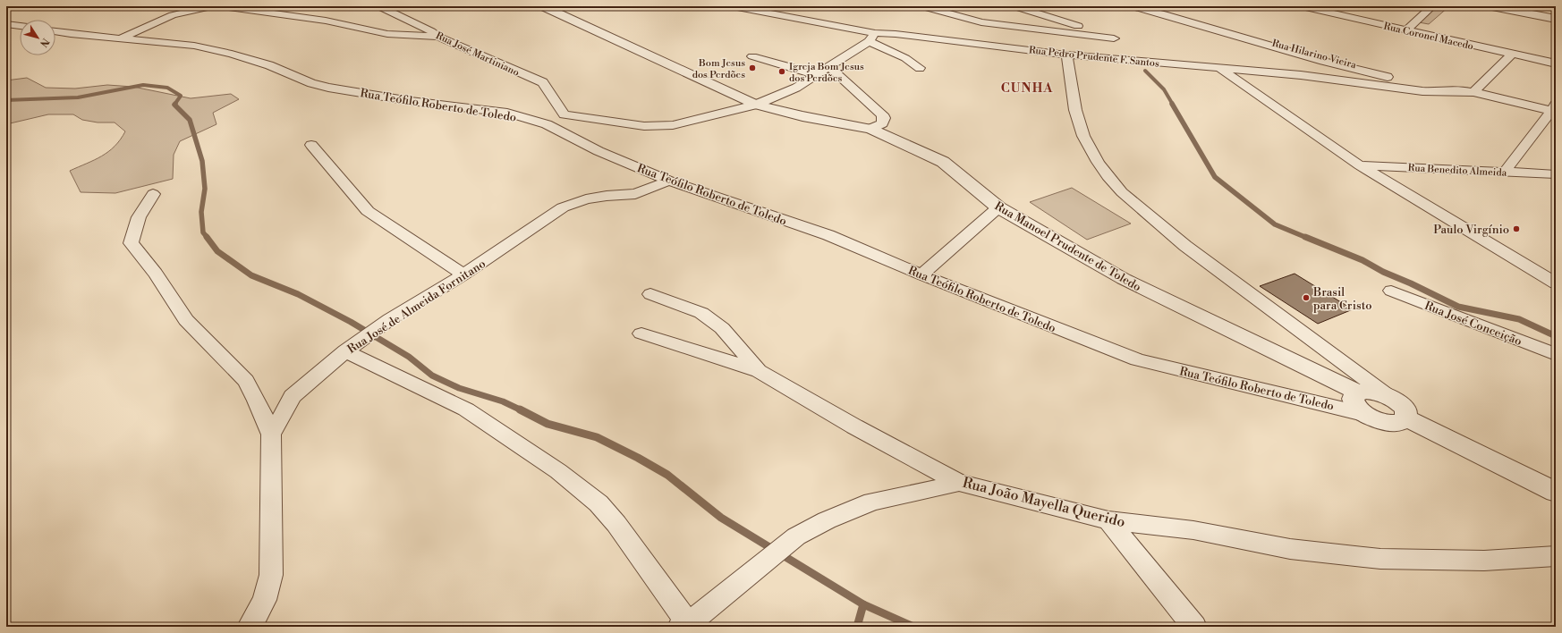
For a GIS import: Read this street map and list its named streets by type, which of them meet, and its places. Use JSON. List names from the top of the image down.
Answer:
{
  "streets": {
    "street": [
      "Rua Coronel Macedo",
      "Rua José Martiniano",
      "Rua Hilarino Vieira",
      "Rua Pedro Prudente F. Santos",
      "Rua Teófilo Roberto de Toledo",
      "Rua Benedito Almeida",
      "Rua Manoel Prudente de Toledo",
      "Rua José de Almeida Fornitano",
      "Rua José Conceição",
      "Rua João Mayella Querido"
    ]
  },
  "crossings": [
    ["Rua Hilarino Vieira", "Rua Pedro Prudente F. Santos"],
    ["Rua Teófilo Roberto de Toledo", "Rua José de Almeida Fornitano"]
  ],
  "districts": ["CUNHA"],
  "places": [
    "Bom Jesus dos Perdões",
    "Igreja Bom Jesus dos Perdões",
    "Paulo Virgínio",
    "Brasil para Cristo"
  ],
  "north": "bottom right"
}
